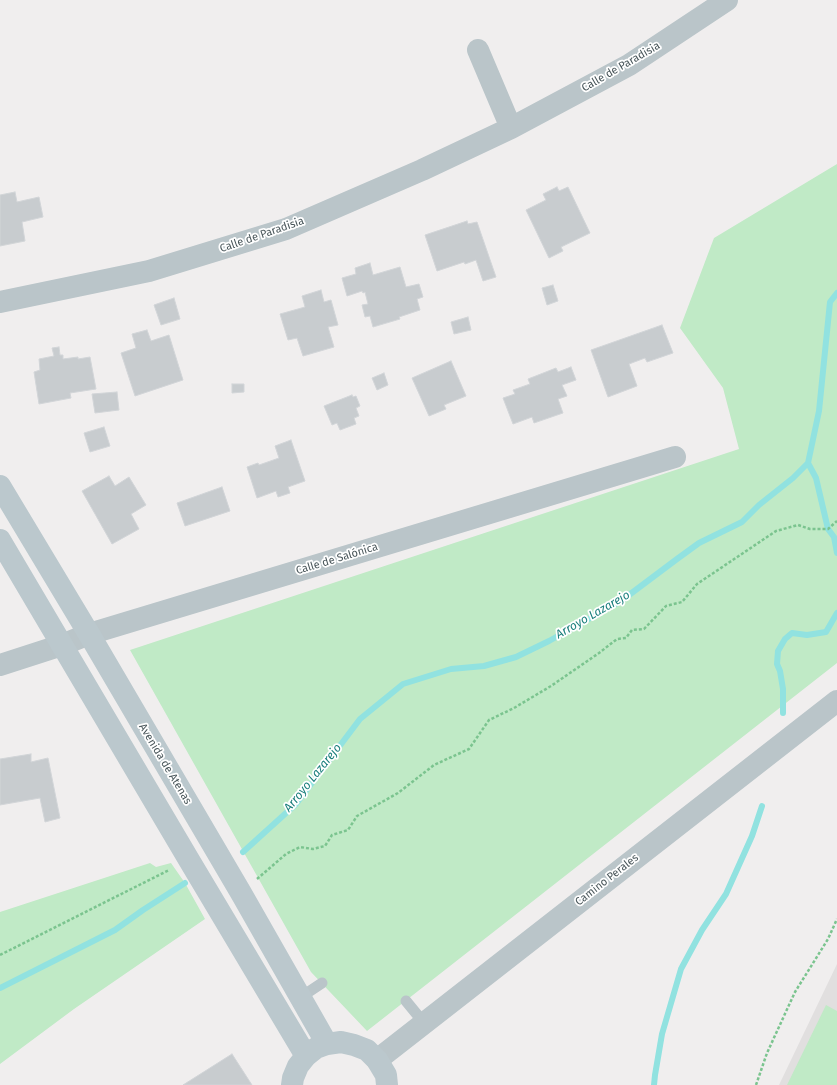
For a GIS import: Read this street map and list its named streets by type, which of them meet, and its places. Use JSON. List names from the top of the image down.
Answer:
{
  "streets": {
    "main road": ["Avenida de Atenas"],
    "street": ["Calle de Paradisia", "Calle de Salónica", "Camino Perales"]
  },
  "crossings": [
    ["Calle de Salónica", "Avenida de Atenas"]
  ],
  "water": ["Arroyo Lazarejo"]
}
